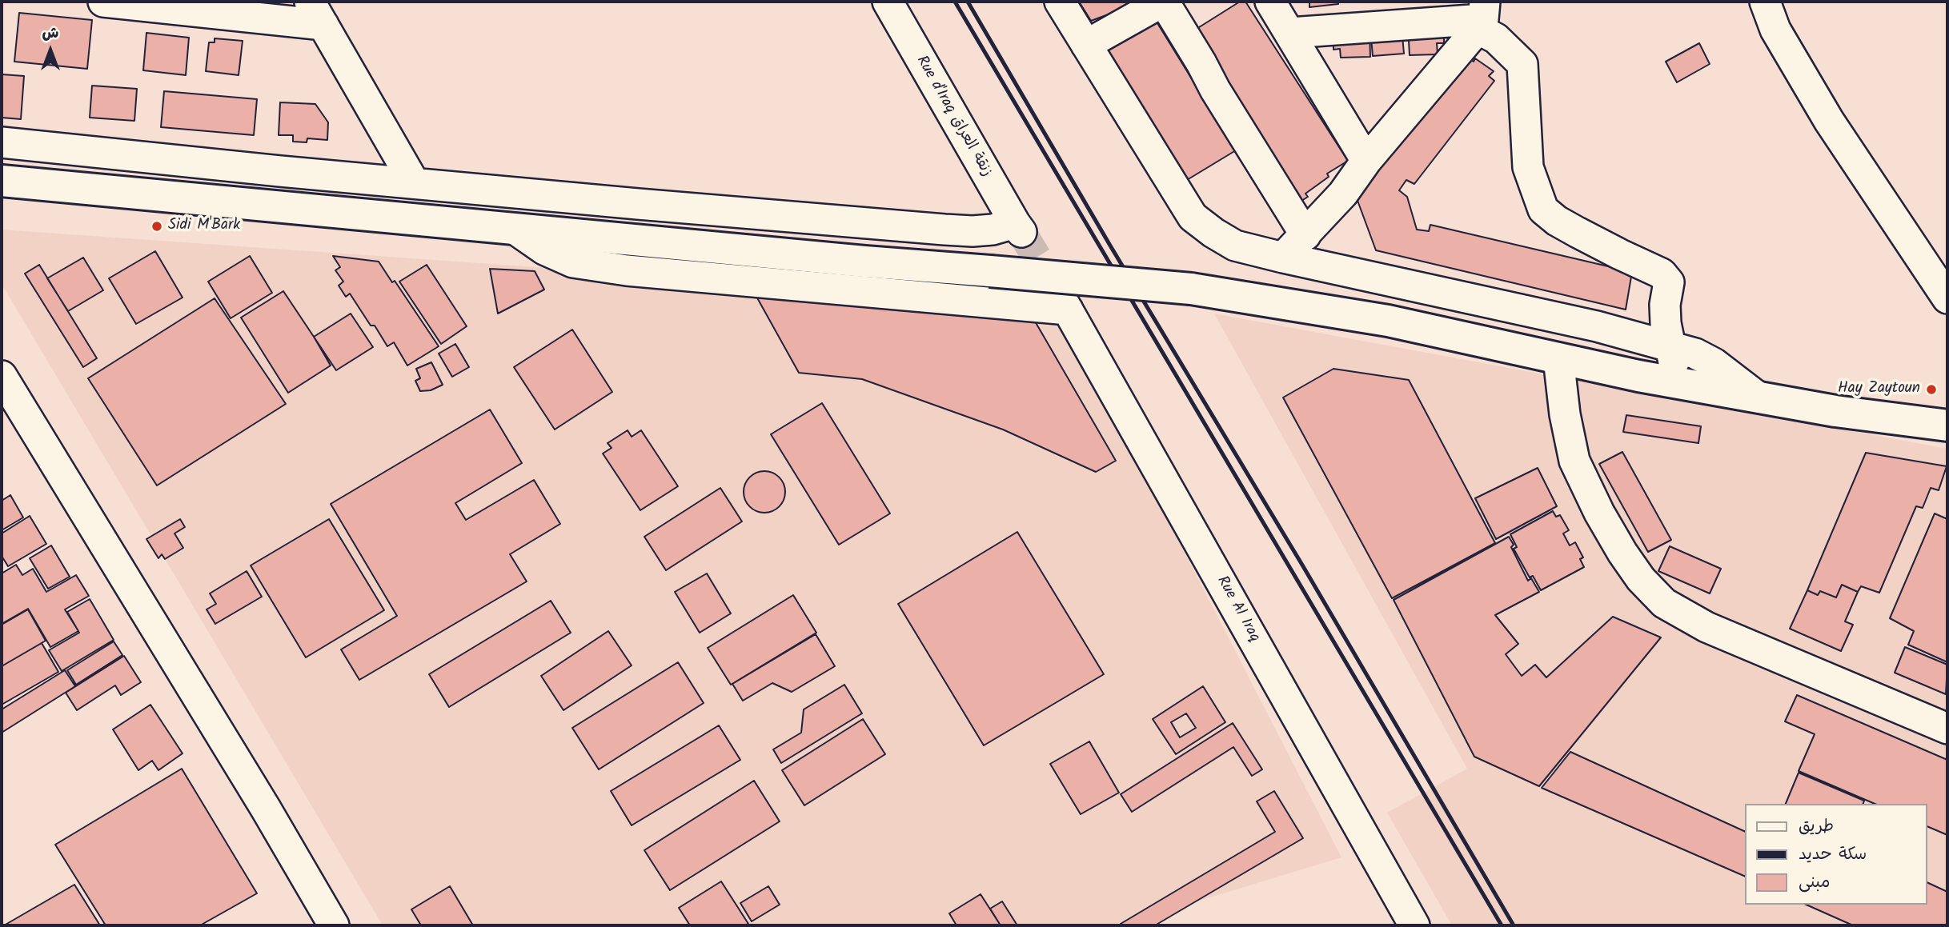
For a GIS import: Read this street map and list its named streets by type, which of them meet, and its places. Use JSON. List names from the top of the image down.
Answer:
{
  "streets": {
    "street": ["Rue d'Iraq زنقة العراق", "Rue Al Iraq"]
  },
  "places": ["Sidi M'Bark", "Hay Zaytoun"],
  "legend": ["طريق", "سكة حديد", "مبنى"],
  "north": "top"
}
